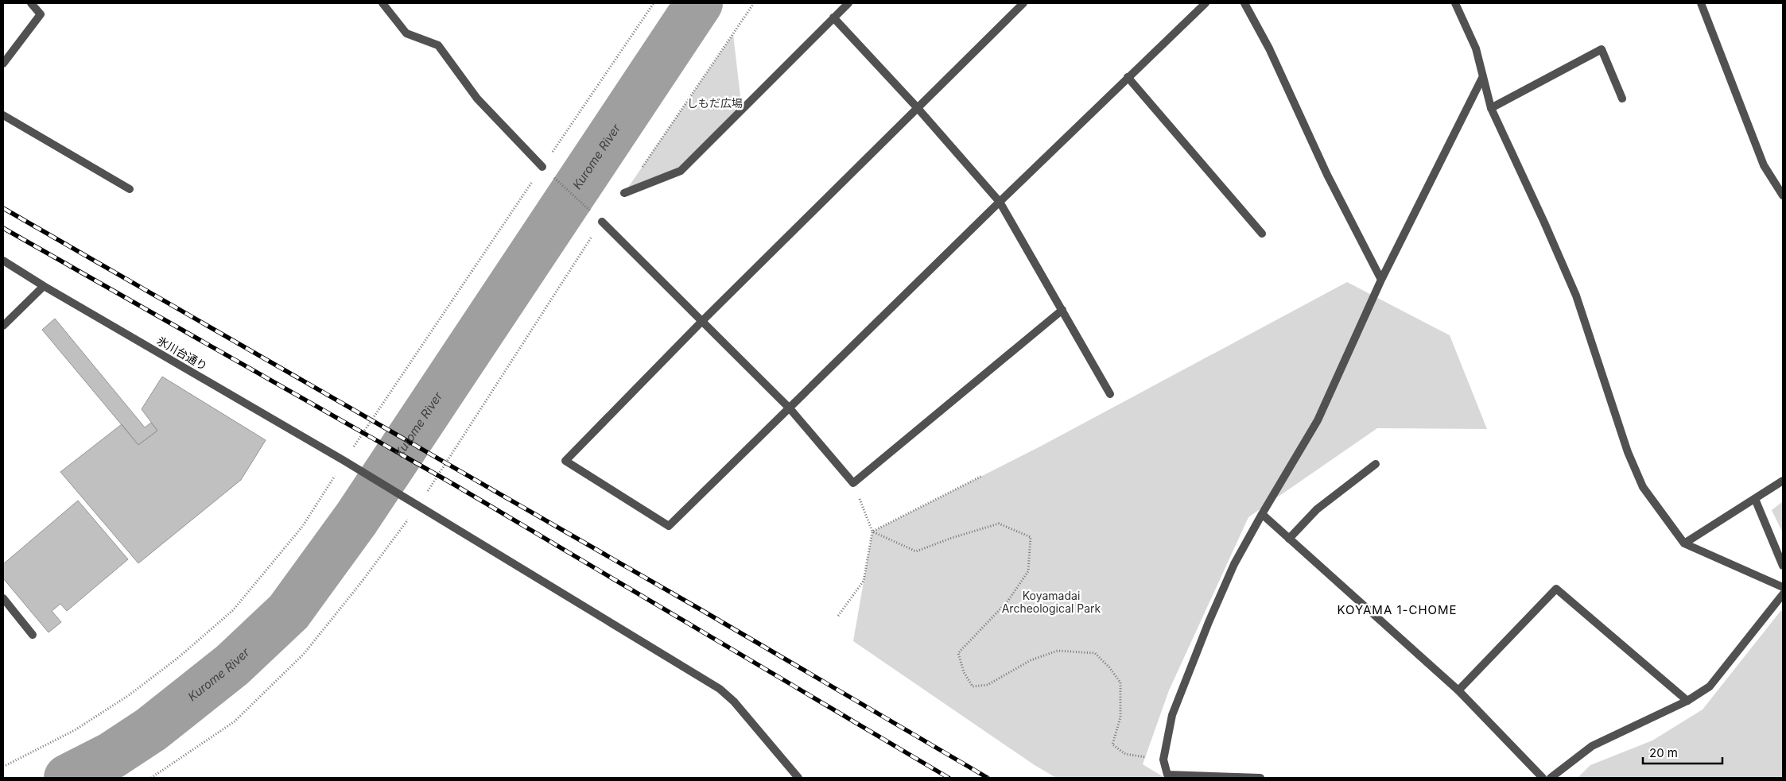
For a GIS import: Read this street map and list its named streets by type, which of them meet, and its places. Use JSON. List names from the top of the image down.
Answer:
{
  "streets": {
    "street": ["氷川台通り"]
  },
  "districts": ["KOYAMA 1-CHOME"],
  "water": ["Kurome River"],
  "parks": ["しもだ広場", "Koyamadai Archeological Park"],
  "scale_bar": "20 m"
}
